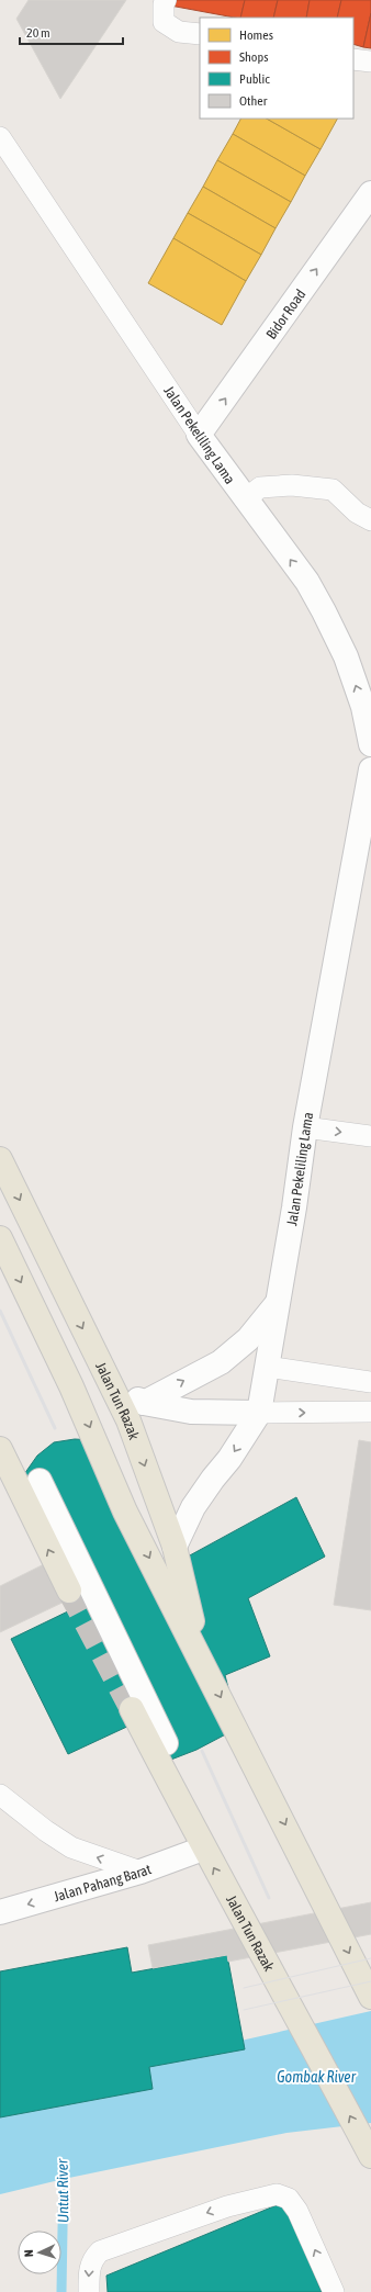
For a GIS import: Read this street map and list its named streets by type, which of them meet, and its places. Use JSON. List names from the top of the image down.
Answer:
{
  "streets": {
    "main road": ["Jalan Tun Razak"],
    "street": ["Bidor Road", "Jalan Pekeliling Lama", "Jalan Pahang Barat"]
  },
  "crossings": [
    ["Bidor Road", "Jalan Pekeliling Lama"],
    ["Jalan Pekeliling Lama", "Jalan Tun Razak"],
    ["Jalan Tun Razak", "Jalan Pahang Barat"]
  ],
  "one_way": ["Bidor Road", "Jalan Pahang Barat"],
  "water": ["Gombak River", "Untut River"],
  "legend": [
    "Homes",
    "Shops",
    "Public",
    "Other"
  ],
  "scale_bar": "20 m",
  "north": "left"
}
